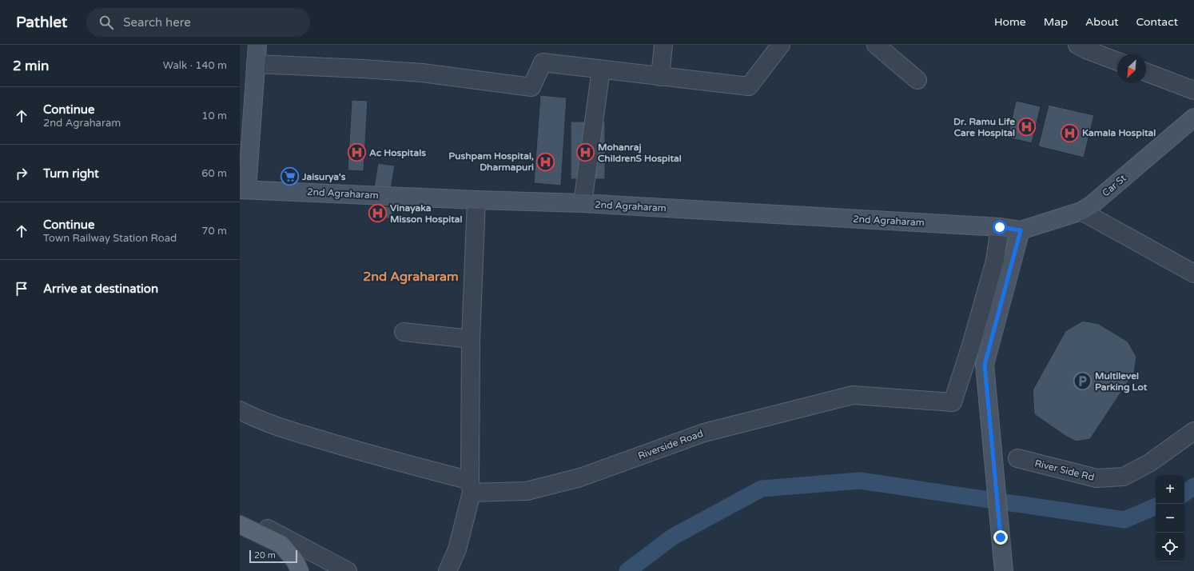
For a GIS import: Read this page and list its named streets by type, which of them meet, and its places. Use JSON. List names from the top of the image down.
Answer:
{
  "streets": {
    "main road": ["Car St", "2nd Agraharam"],
    "street": ["Riverside Road", "River Side Rd"]
  },
  "crossings": [
    ["Car St", "2nd Agraharam"],
    ["2nd Agraharam", "Riverside Road"]
  ],
  "districts": ["2nd Agraharam"],
  "places": {
    "hospital": [
      "Dr. Ramu Life Care Hospital",
      "Kamala Hospital",
      "Ac Hospitals",
      "Mohanraj ChildrenS Hospital",
      "Pushpam Hospital, Dharmapuri",
      "Vinayaka Misson Hospital"
    ],
    "supermarket": ["Jaisurya's"],
    "parking": ["Multilevel Parking Lot"]
  },
  "scale_bar": "20 m",
  "north": "bottom left",
  "page": {
    "header": "Pathlet",
    "search": "Search here",
    "nav": [
      "Home",
      "Map",
      "About",
      "Contact"
    ],
    "heading": ["2 min", "Walk · 140 m"],
    "list": [
      ["Continue", "2nd Agraharam", "10 m"],
      ["Turn right", "60 m"],
      ["Continue", "Town Railway Station Road", "70 m"],
      "Arrive at destination"
    ],
    "map_buttons": ["+", "−"],
    "scale": "20 m"
  }
}
